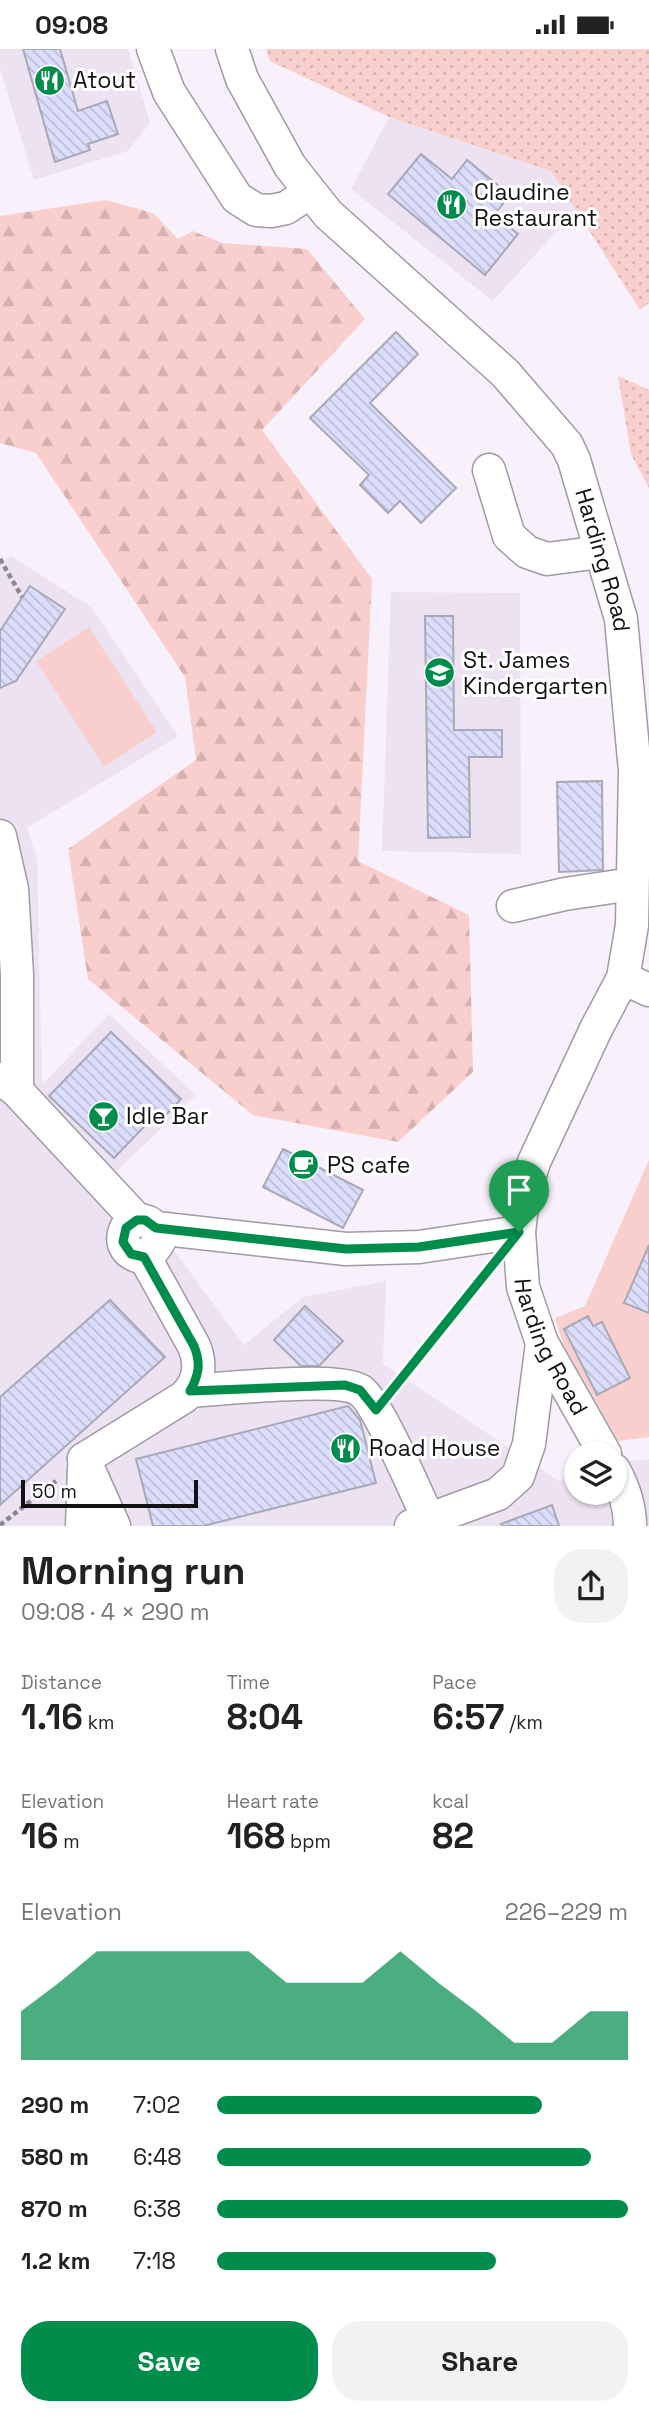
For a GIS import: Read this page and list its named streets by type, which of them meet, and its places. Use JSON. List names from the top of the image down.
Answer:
{
  "streets": {
    "street": ["Harding Road"]
  },
  "places": {
    "restaurant": ["Atout", "Claudine Restaurant", "Road House"],
    "school or university": ["St. James Kindergarten"],
    "bar": ["Idle Bar"],
    "cafe": ["PS cafe"]
  },
  "scale_bar": "50 m",
  "page": {
    "status": "09:08",
    "scale": "50 m",
    "heading": ["Morning run", "09:08 · 4 × 290 m"],
    "stats": [
      ["Distance", "1.16 km"],
      ["Time", "8:04"],
      ["Pace", "6:57 /km"],
      ["Elevation", "16 m"],
      ["Heart rate", "168 bpm"],
      ["kcal", "82"]
    ],
    "chart": ["Elevation", "226–229 m"],
    "list": [
      {
        "name": "290 m",
        "note": "7:02"
      },
      {
        "name": "580 m",
        "note": "6:48"
      },
      {
        "name": "870 m",
        "note": "6:38"
      },
      {
        "name": "1.2 km",
        "note": "7:18"
      }
    ],
    "buttons": ["Save", "Share"]
  }
}
